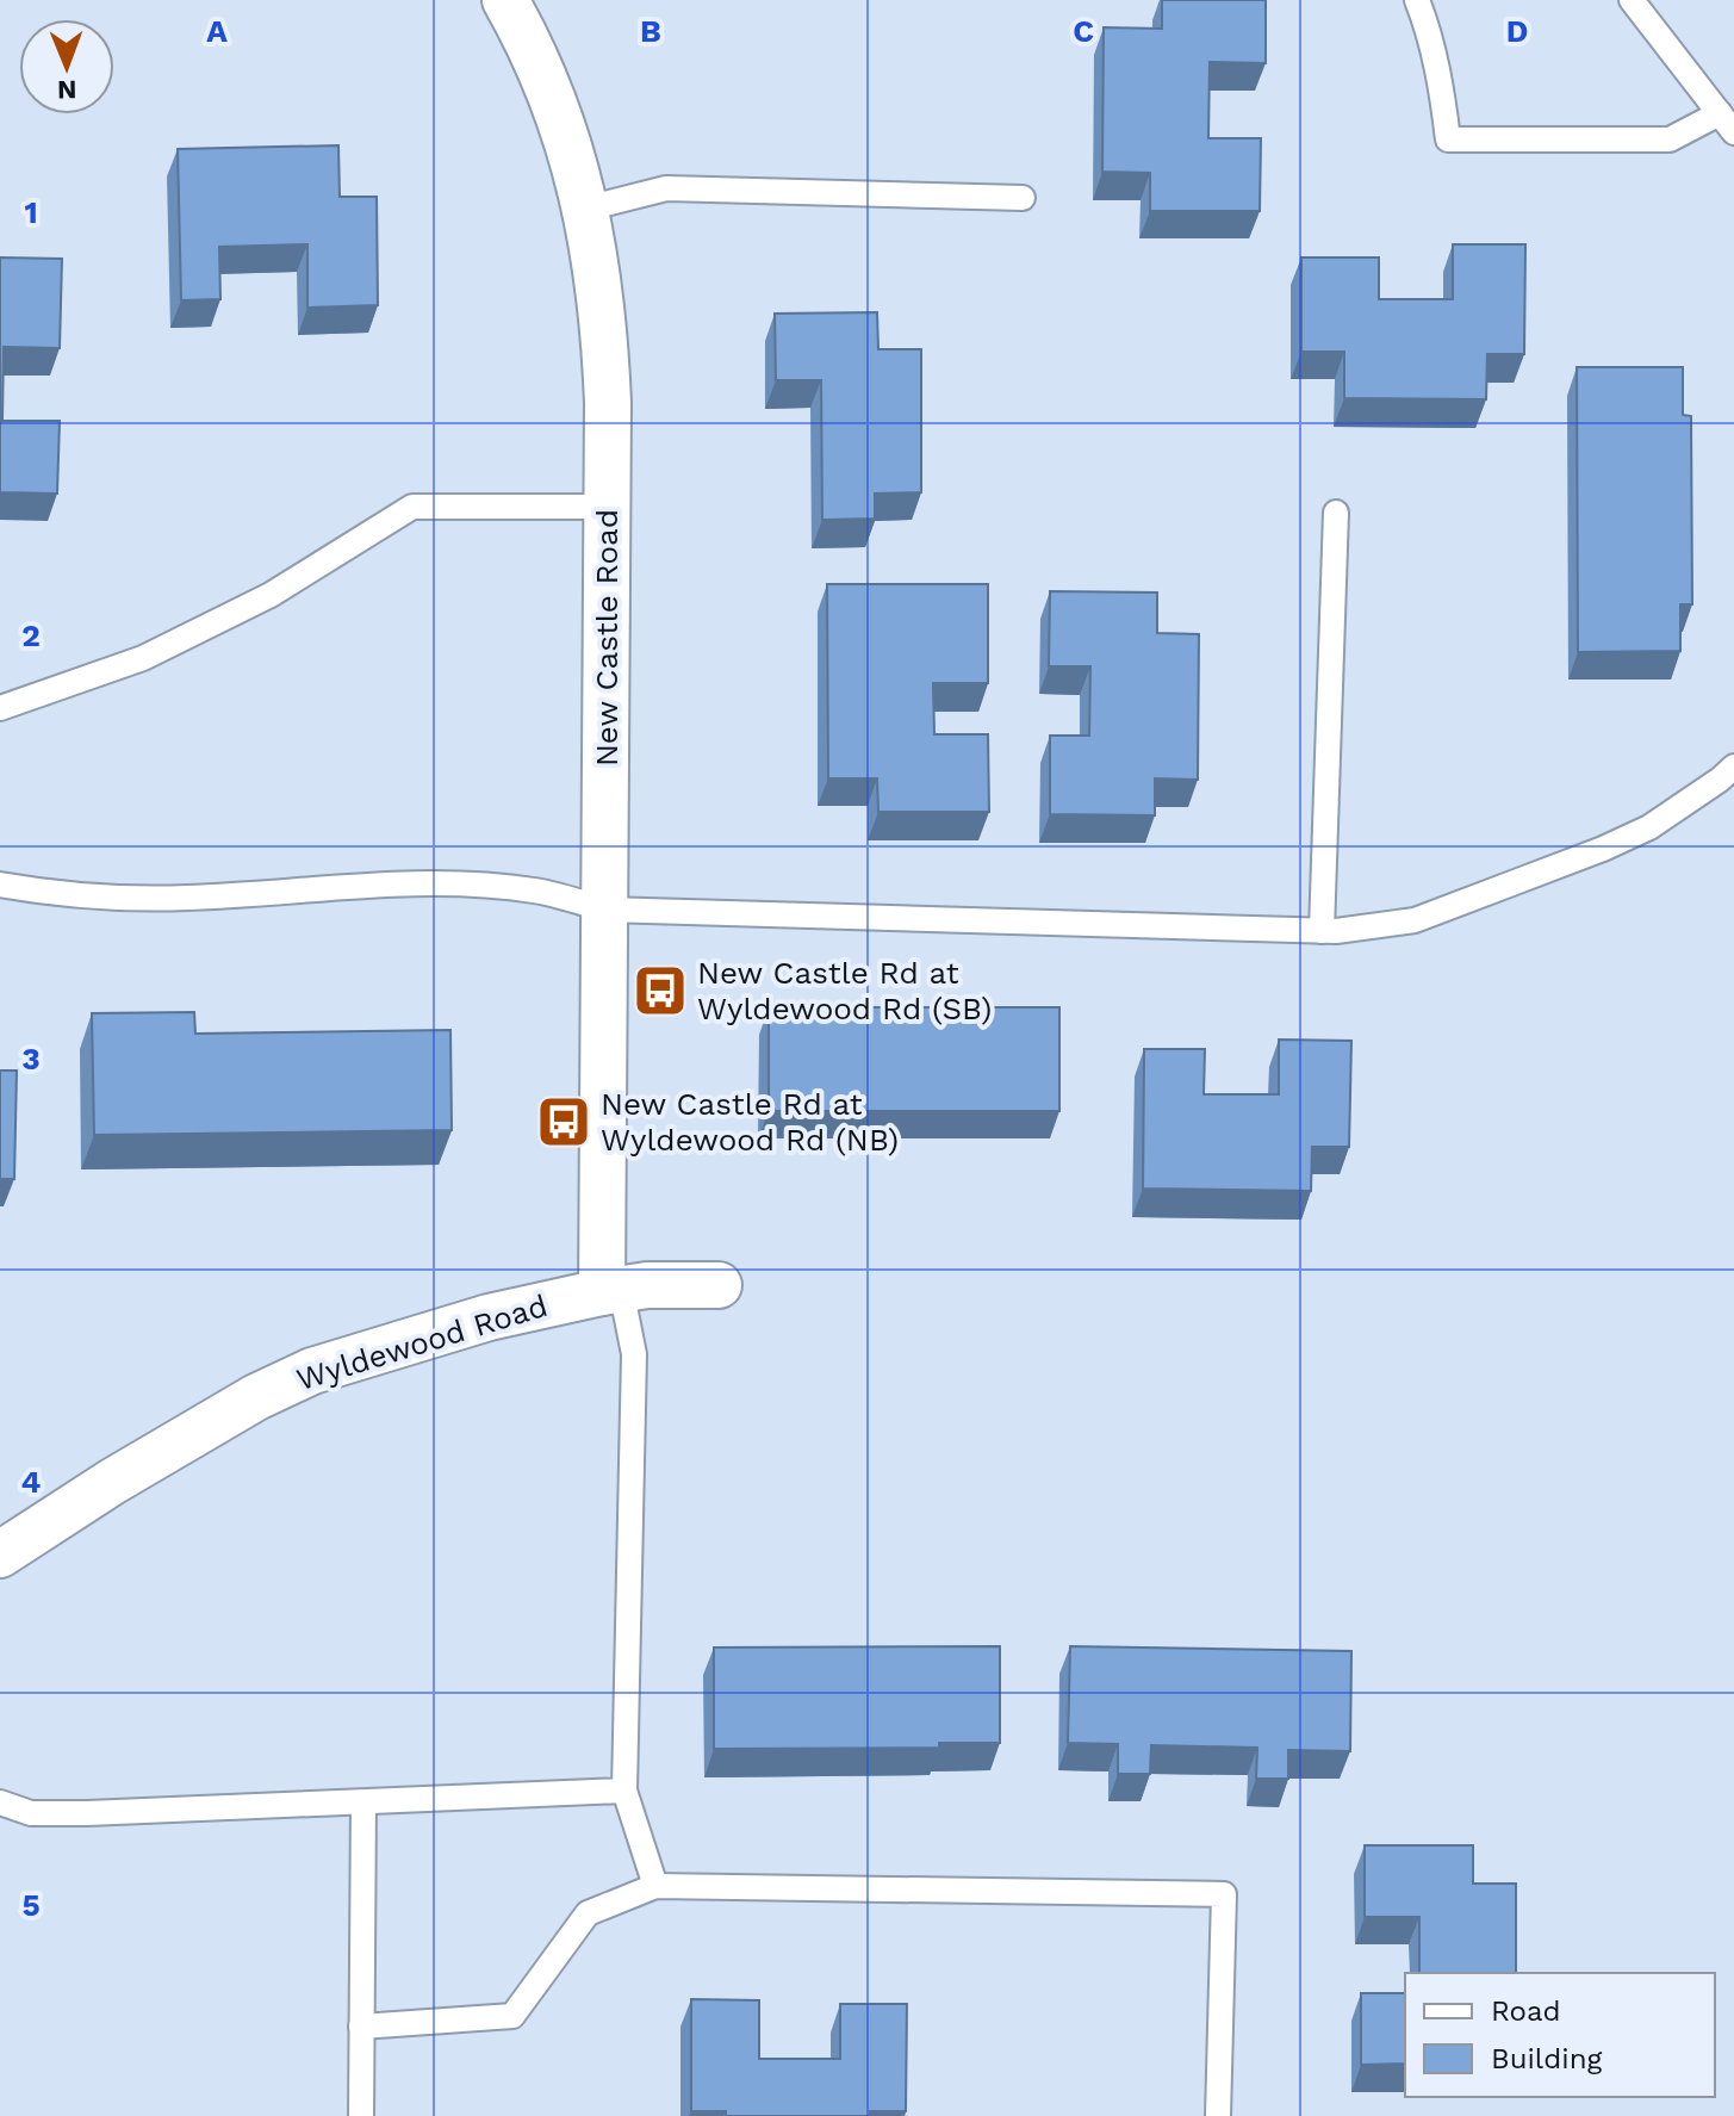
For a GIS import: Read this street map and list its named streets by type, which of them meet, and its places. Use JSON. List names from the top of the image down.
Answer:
{
  "streets": {
    "street": ["New Castle Road", "Wyldewood Road"]
  },
  "crossings": [
    ["New Castle Road", "Wyldewood Road"]
  ],
  "places": {
    "bus stop": ["New Castle Rd at Wyldewood Rd (SB)", "New Castle Rd at Wyldewood Rd (NB)"]
  },
  "legend": ["Road", "Building"],
  "north": "bottom",
  "grid": {
    "columns": [
      "A",
      "B",
      "C",
      "D"
    ],
    "rows": [
      "1",
      "2",
      "3",
      "4",
      "5"
    ]
  }
}
